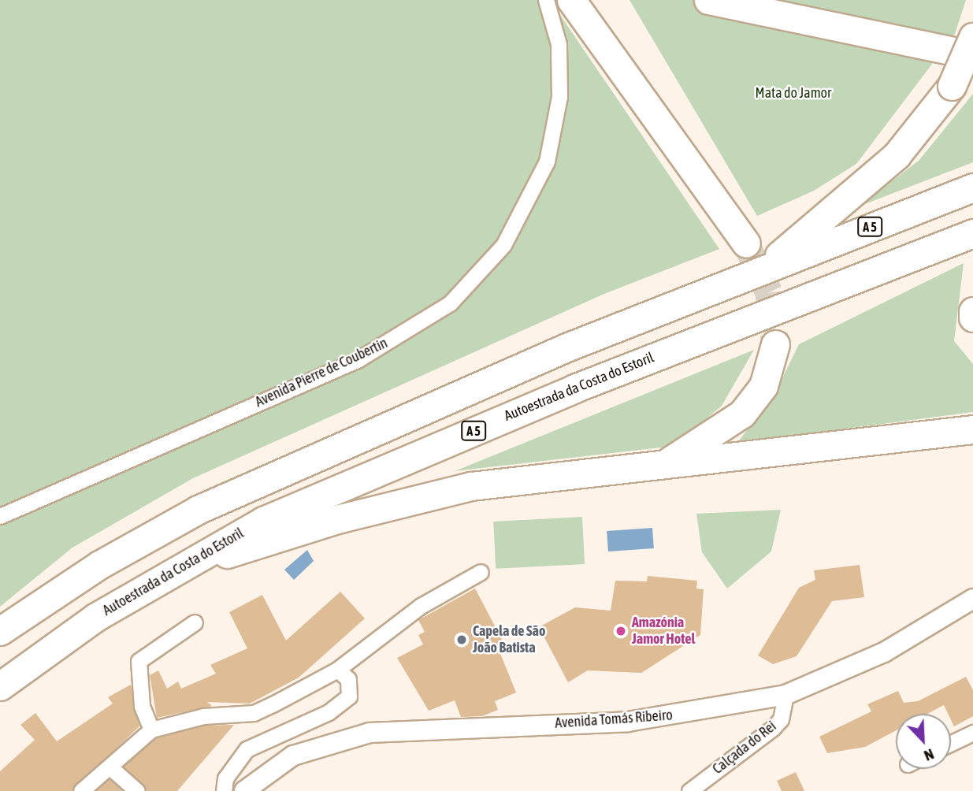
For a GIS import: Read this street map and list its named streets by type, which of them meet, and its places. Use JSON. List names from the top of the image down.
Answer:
{
  "streets": {
    "highway": ["A 5", "Autoestrada da Costa do Estoril"],
    "street": ["Avenida Pierre de Coubertin", "Avenida Tomás Ribeiro", "Calçada do Rei"]
  },
  "crossings": [
    ["Avenida Tomás Ribeiro", "Calçada do Rei"]
  ],
  "parks": ["Mata do Jamor"],
  "places": ["Amazónia Jamor Hotel", "Capela de São João Batista"],
  "north": "bottom right"
}
